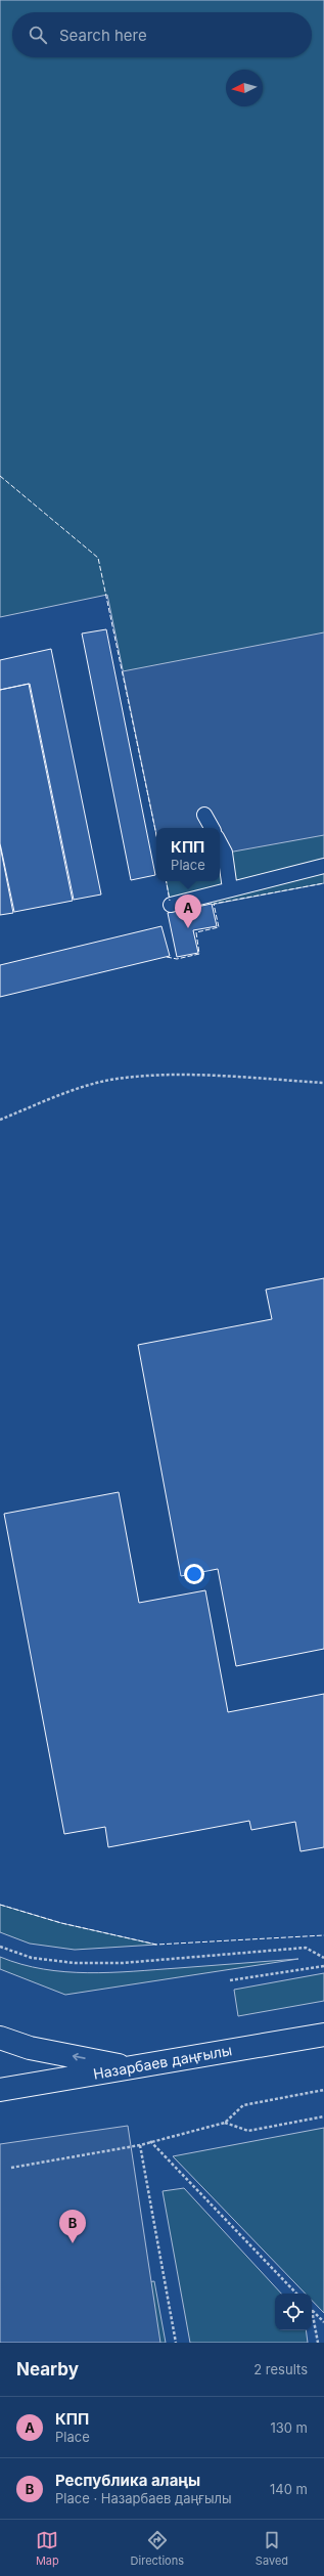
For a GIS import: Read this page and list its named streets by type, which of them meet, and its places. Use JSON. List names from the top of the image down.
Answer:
{
  "streets": {
    "main road": ["Назарбаев даңғылы"]
  },
  "north": "left",
  "page": {
    "search": "Search here",
    "popup": ["КПП", "Place"],
    "pins": ["A", "B"],
    "heading": ["Nearby", "2 results"],
    "list": [
      {
        "mark": "A",
        "name": "КПП",
        "note": "Place",
        "value": "130 m"
      },
      {
        "mark": "B",
        "name": "Республика алаңы",
        "note": "Place · Назарбаев даңғылы",
        "value": "140 m"
      }
    ],
    "nav": ["Map", "Directions", "Saved"]
  }
}
